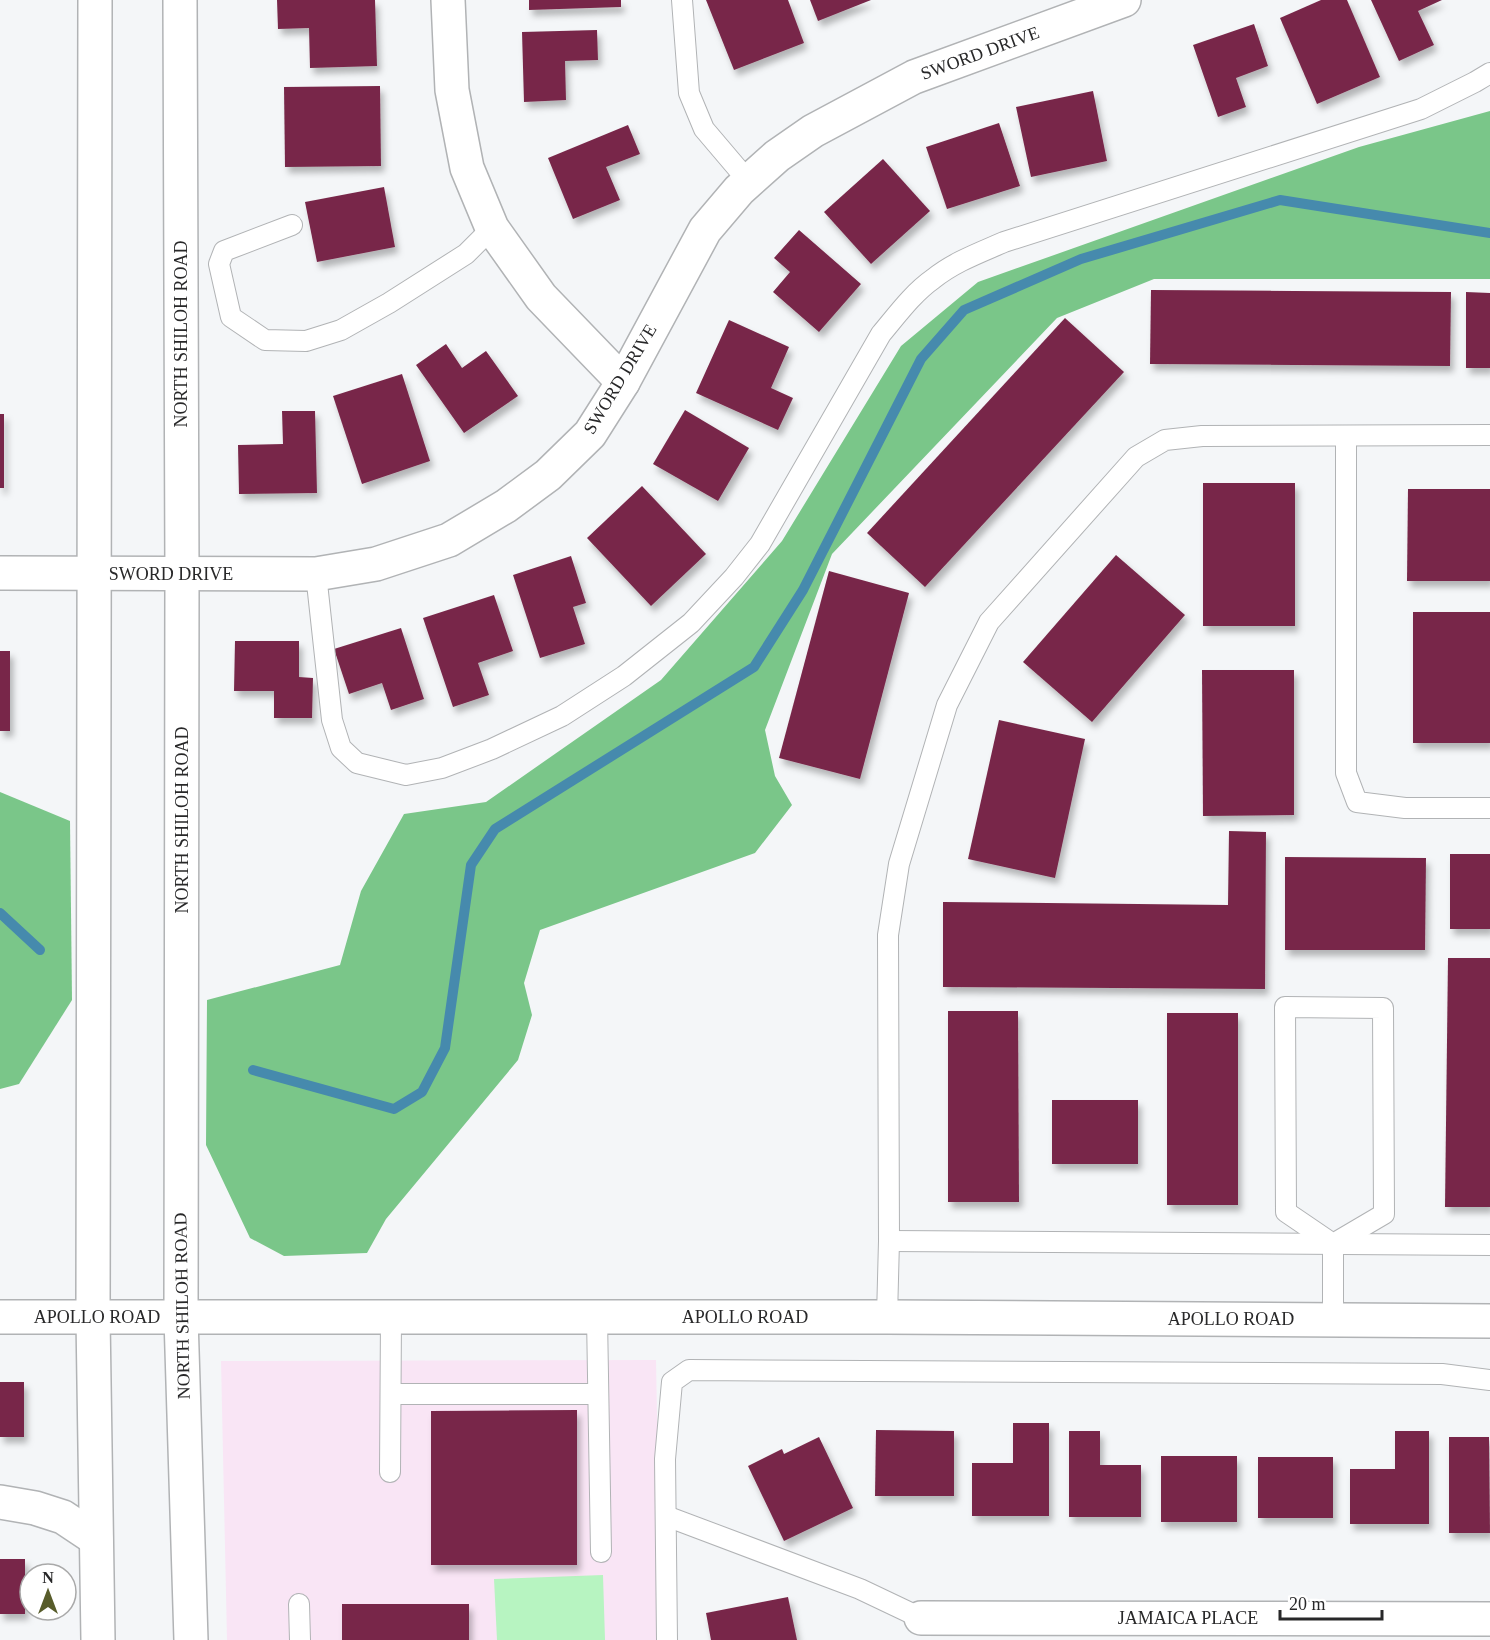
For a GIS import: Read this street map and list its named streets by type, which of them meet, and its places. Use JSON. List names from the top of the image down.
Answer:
{
  "streets": {
    "street": [
      "SWORD DRIVE",
      "NORTH SHILOH ROAD",
      "APOLLO ROAD",
      "JAMAICA PLACE"
    ]
  },
  "crossings": [
    ["SWORD DRIVE", "NORTH SHILOH ROAD"],
    ["NORTH SHILOH ROAD", "APOLLO ROAD"]
  ],
  "scale_bar": "20 m",
  "north": "top"
}
